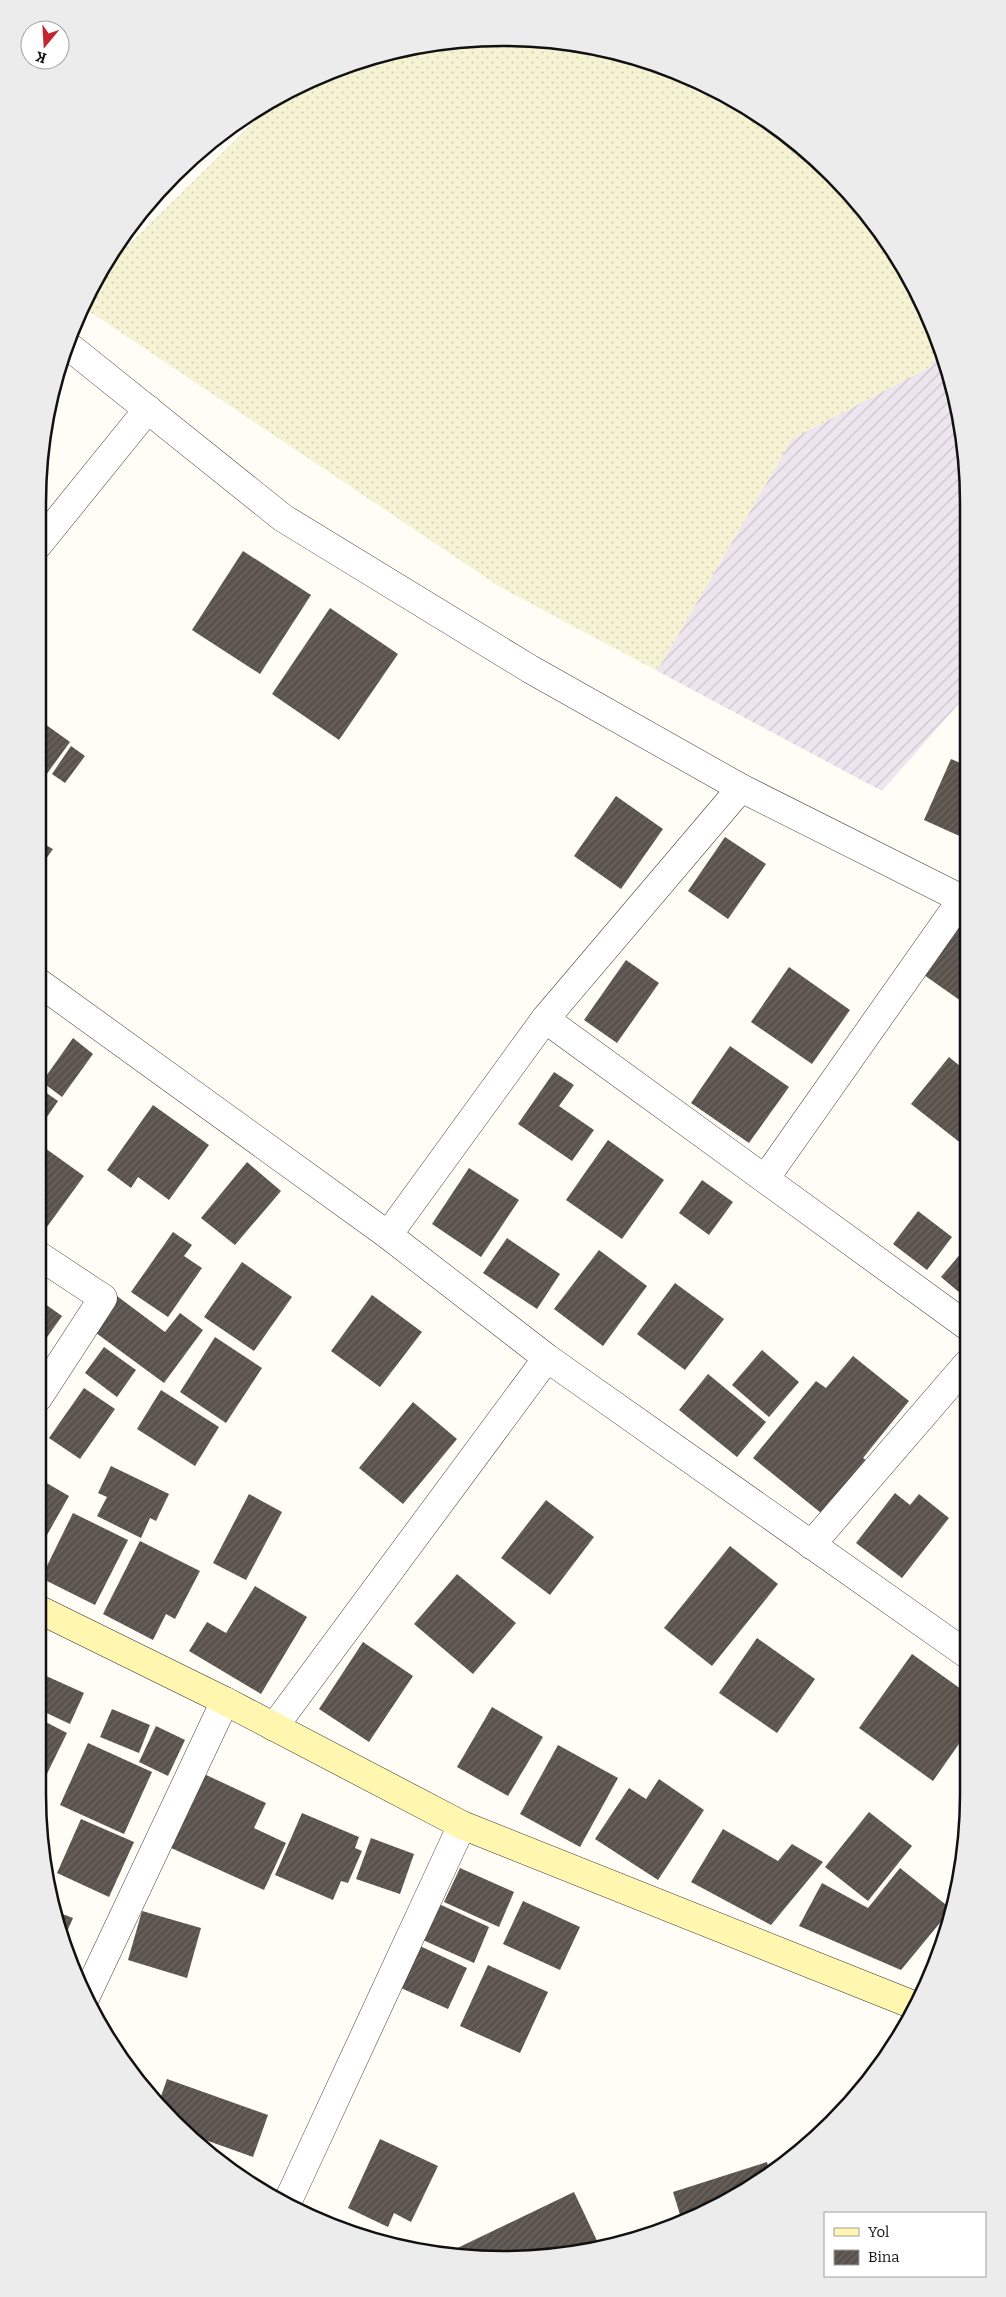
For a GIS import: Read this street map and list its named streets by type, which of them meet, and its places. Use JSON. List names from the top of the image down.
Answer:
{
  "legend": ["Yol", "Bina"],
  "north": "bottom"
}
